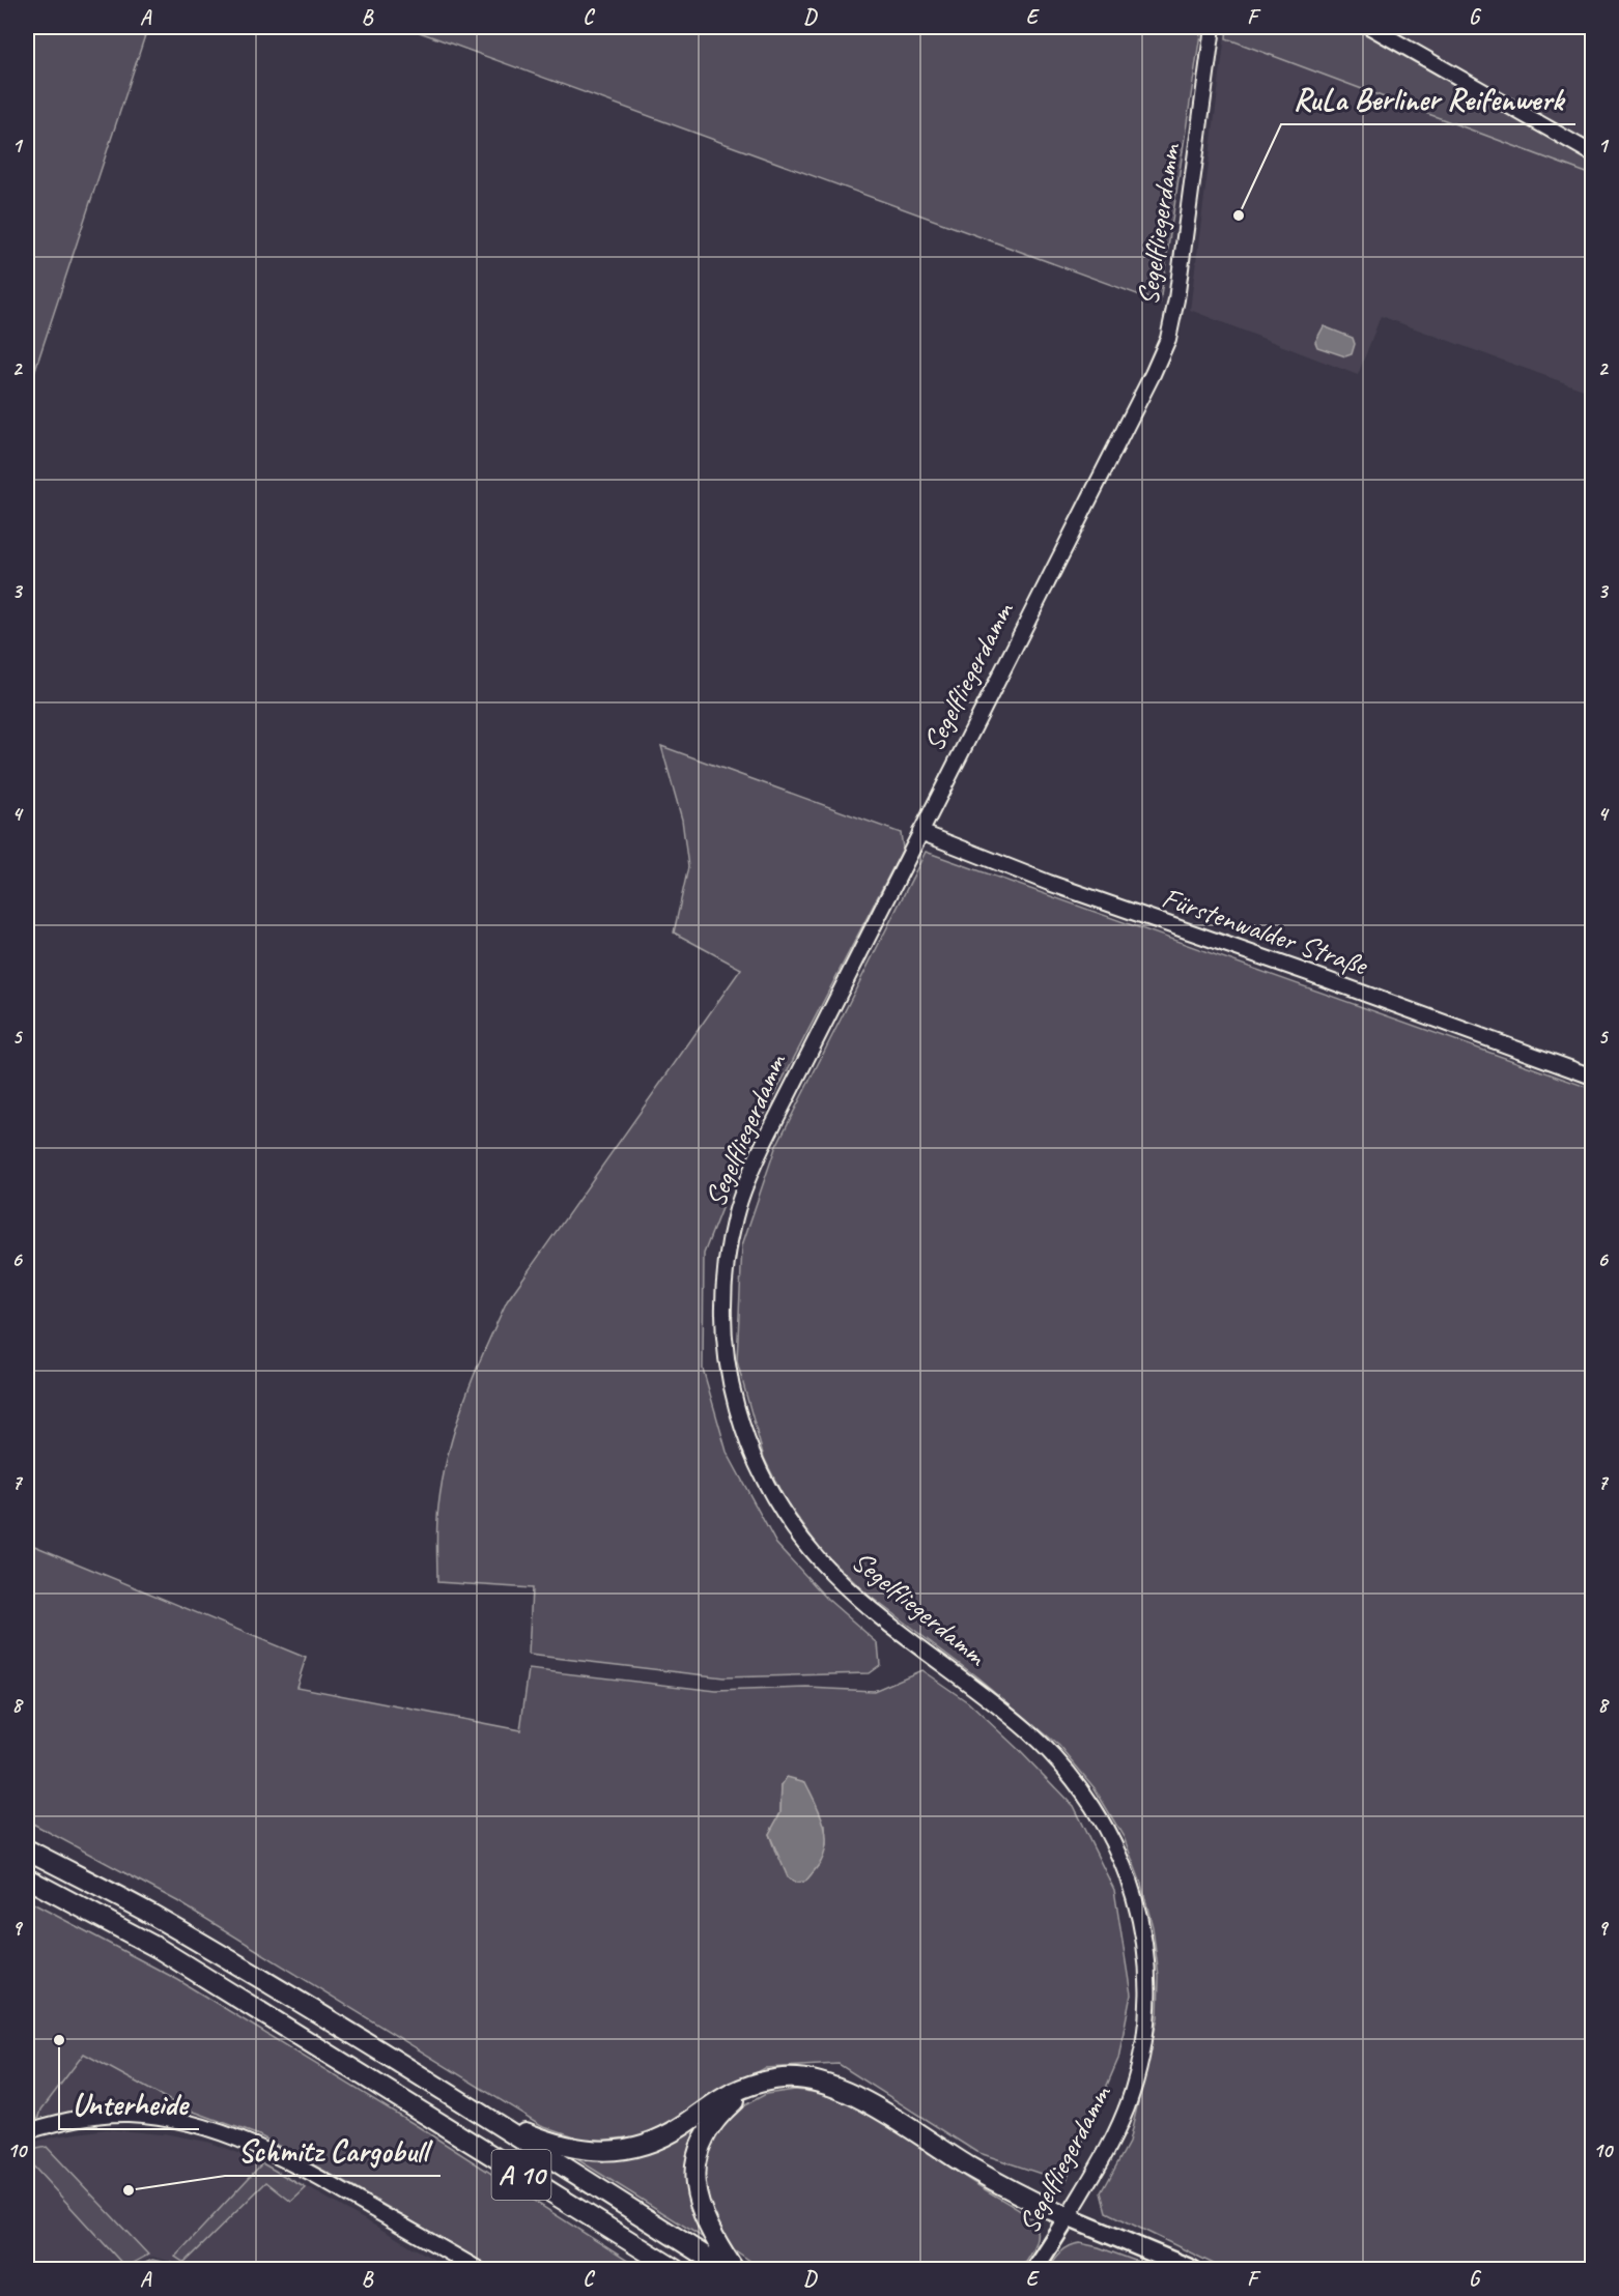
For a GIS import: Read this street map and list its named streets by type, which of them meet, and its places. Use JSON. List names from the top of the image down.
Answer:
{
  "streets": {
    "highway": ["A 10"],
    "main road": ["Segelfliegerdamm"],
    "street": ["Fürstenwalder Straße"]
  },
  "crossings": [
    ["Segelfliegerdamm", "Fürstenwalder Straße"]
  ],
  "places": ["RuLa Berliner Reifenwerk", "Unterheide", "Schmitz Cargobull"],
  "grid": {
    "columns": [
      "A",
      "B",
      "C",
      "D",
      "E",
      "F",
      "G"
    ],
    "rows": [
      "1",
      "2",
      "3",
      "4",
      "5",
      "6",
      "7",
      "8",
      "9",
      "10"
    ]
  }
}
